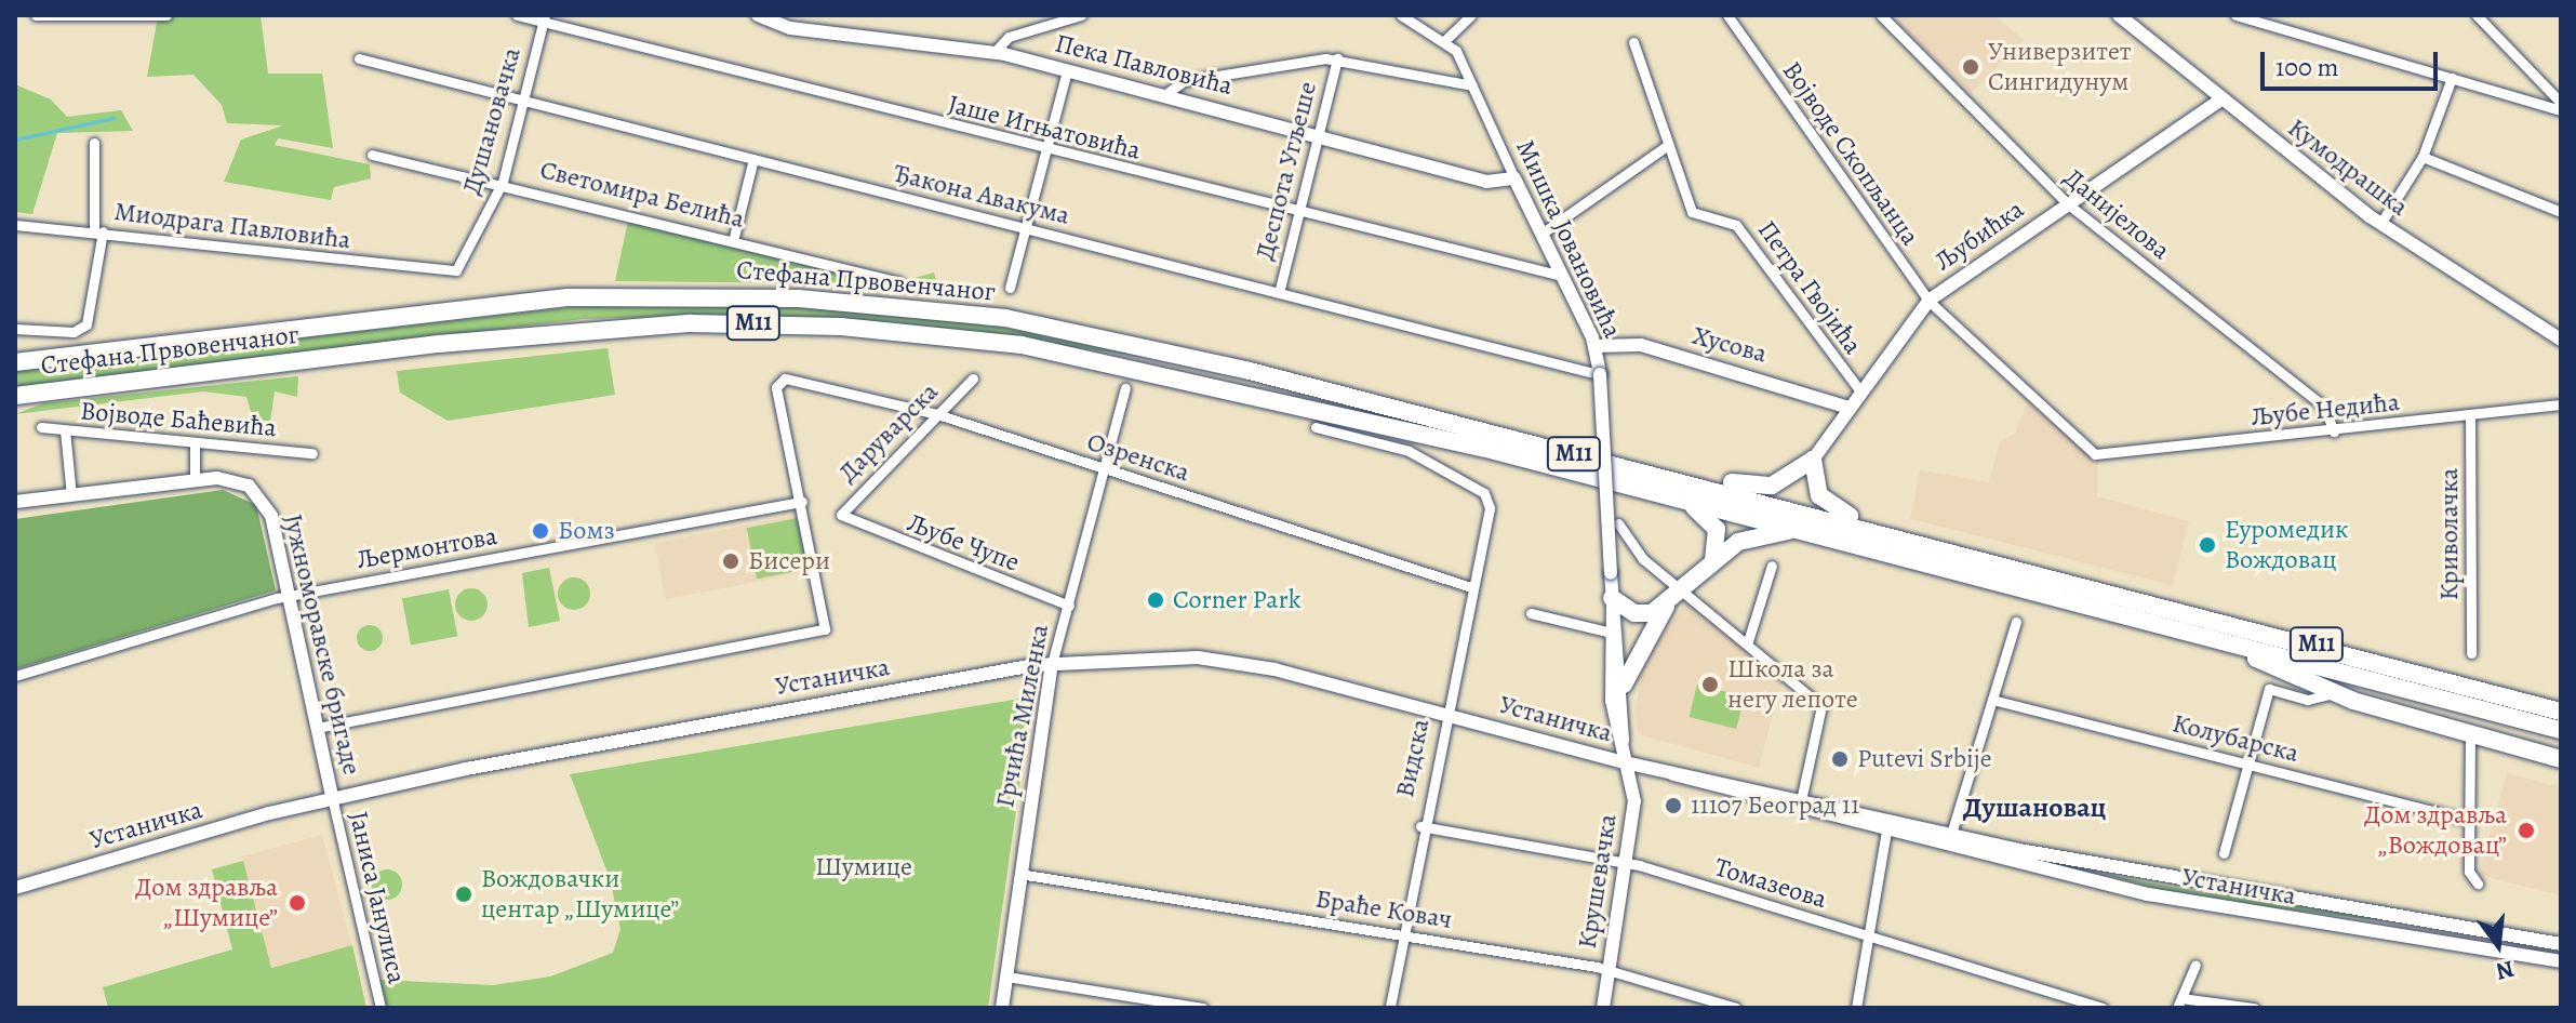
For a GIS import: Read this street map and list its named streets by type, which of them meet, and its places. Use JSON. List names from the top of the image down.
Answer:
{
  "streets": {
    "highway": ["Стефана Првовенчаног", "M11"],
    "main road": [
      "Пека Павловића",
      "Кумодрашка",
      "Љубићка",
      "Мишка Јовановића",
      "Хусова",
      "Јужноморавске бригаде",
      "Устаничка",
      "Грчића Миленка",
      "Крушевачка"
    ],
    "street": [
      "Душановачка",
      "Јаше Игњатовића",
      "Војводе Скопљанца",
      "Деспота Угљеше",
      "Светомира Белића",
      "Ђакона Авакума",
      "Данијелова",
      "Миодрага Павловића",
      "Петра Гвојића",
      "Љубе Недића",
      "Војводе Баћевића",
      "Даруварска",
      "Озренска",
      "Криволачка",
      "Љубе Чупе",
      "Љермонтова",
      "Колубарска",
      "Видска",
      "Томазеова",
      "Јаниса Јанулиса",
      "Браће Ковач"
    ]
  },
  "crossings": [
    ["Пека Павловића", "Деспота Угљеше"],
    ["Пека Павловића", "Мишка Јовановића"],
    ["Душановачка", "Јаше Игњатовића"],
    ["Душановачка", "Светомира Белића"],
    ["Душановачка", "Ђакона Авакума"],
    ["Душановачка", "Миодрага Павловића"],
    ["Јаше Игњатовића", "Деспота Угљеше"],
    ["Јаше Игњатовића", "Мишка Јовановића"],
    ["Војводе Скопљанца", "Љубићка"],
    ["Војводе Скопљанца", "Љубе Недића"],
    ["Кумодрашка", "Љубићка"],
    ["Деспота Угљеше", "Ђакона Авакума"],
    ["Ђакона Авакума", "Мишка Јовановића"],
    ["Данијелова", "Љубићка"],
    ["Данијелова", "Љубе Недића"],
    ["Љубићка", "Петра Гвојића"],
    ["Љубићка", "Хусова"],
    ["Мишка Јовановића", "Хусова"],
    ["Стефана Првовенчаног", "M11"],
    ["Љубе Недића", "Криволачка"],
    ["Даруварска", "Озренска"],
    ["Даруварска", "Љубе Чупе"],
    ["Озренска", "Љермонтова"],
    ["Озренска", "Устаничка"],
    ["Озренска", "Грчића Миленка"],
    ["Озренска", "Видска"],
    ["Љубе Чупе", "Грчића Миленка"],
    ["Љермонтова", "Јужноморавске бригаде"],
    ["Љермонтова", "Устаничка"],
    ["Јужноморавске бригаде", "Устаничка"],
    ["Јужноморавске бригаде", "Јаниса Јанулиса"],
    ["Устаничка", "Грчића Миленка"],
    ["Устаничка", "Видска"],
    ["Устаничка", "Крушевачка"],
    ["Устаничка", "Јаниса Јанулиса"],
    ["Грчића Миленка", "Браће Ковач"],
    ["Видска", "Томазеова"],
    ["Видска", "Браће Ковач"],
    ["Крушевачка", "Томазеова"],
    ["Крушевачка", "Браће Ковач"]
  ],
  "districts": ["Душановац"],
  "parks": ["Шумице"],
  "places": [
    "Универзитет Сингидунум",
    "Бомз",
    "Еуромедик Вождовац",
    "Бисери",
    "Corner Park",
    "Школа за негу лепоте",
    "Putevi Srbije",
    "11107 Београд 11",
    "Дом здравља „Вождовац”",
    "Вождовачки центар „Шумице”",
    "Дом здравља „Шумице”"
  ],
  "scale_bar": "100 m",
  "north": "bottom"
}
